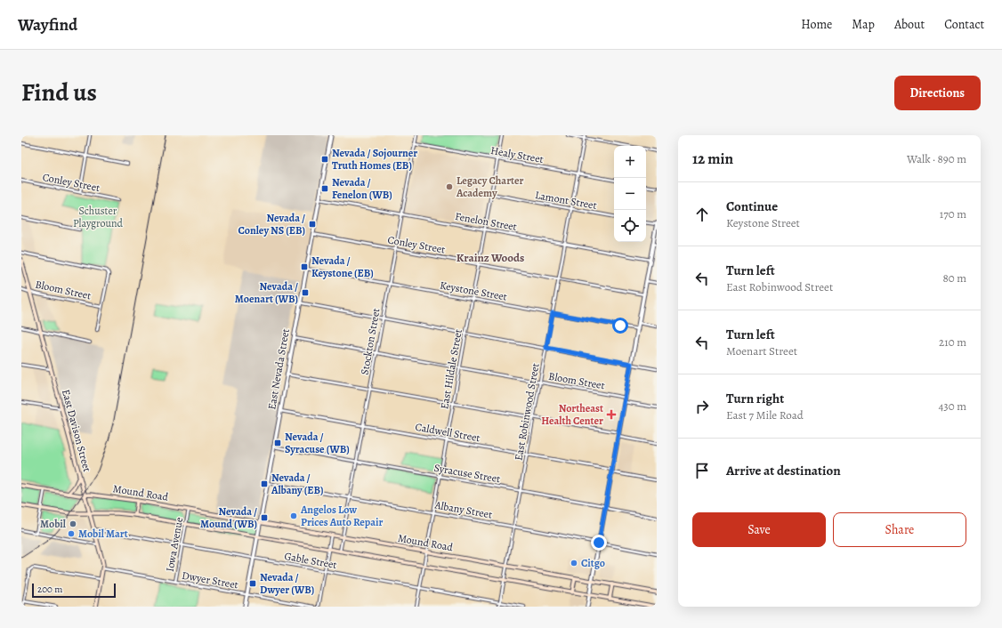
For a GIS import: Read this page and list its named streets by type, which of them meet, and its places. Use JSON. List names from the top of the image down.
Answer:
{
  "streets": {
    "main road": ["East Davison Street", "Mound Road"],
    "street": [
      "Healy Street",
      "Conley Street",
      "Lamont Street",
      "Fenelon Street",
      "Bloom Street",
      "Keystone Street",
      "Stockton Street",
      "East Nevada Street",
      "East Hildale Street",
      "East Robinwood Street",
      "Caldwell Street",
      "Syracuse Street",
      "Albany Street",
      "Iowa Avenue",
      "Gable Street",
      "Dwyer Street"
    ]
  },
  "crossings": [
    ["Healy Street", "Stockton Street"],
    ["Healy Street", "East Hildale Street"],
    ["Healy Street", "East Robinwood Street"],
    ["Conley Street", "Stockton Street"],
    ["Conley Street", "East Nevada Street"],
    ["Conley Street", "East Hildale Street"],
    ["Conley Street", "East Robinwood Street"],
    ["Lamont Street", "East Hildale Street"],
    ["Lamont Street", "East Robinwood Street"],
    ["Fenelon Street", "Stockton Street"],
    ["Fenelon Street", "East Nevada Street"],
    ["Fenelon Street", "East Hildale Street"],
    ["Fenelon Street", "East Robinwood Street"],
    ["Bloom Street", "Stockton Street"],
    ["Bloom Street", "East Nevada Street"],
    ["Bloom Street", "East Hildale Street"],
    ["Bloom Street", "East Robinwood Street"],
    ["Bloom Street", "East Davison Street"],
    ["Keystone Street", "Stockton Street"],
    ["Keystone Street", "East Nevada Street"],
    ["Keystone Street", "East Hildale Street"],
    ["Keystone Street", "East Robinwood Street"],
    ["Stockton Street", "Caldwell Street"],
    ["Stockton Street", "Syracuse Street"],
    ["Stockton Street", "Mound Road"],
    ["Stockton Street", "Albany Street"],
    ["East Nevada Street", "Caldwell Street"],
    ["East Nevada Street", "Syracuse Street"],
    ["East Nevada Street", "Mound Road"],
    ["East Nevada Street", "Albany Street"],
    ["East Nevada Street", "Gable Street"],
    ["East Nevada Street", "Dwyer Street"],
    ["East Hildale Street", "Caldwell Street"],
    ["East Hildale Street", "Syracuse Street"],
    ["East Hildale Street", "Mound Road"],
    ["East Hildale Street", "Albany Street"],
    ["East Hildale Street", "Gable Street"],
    ["East Robinwood Street", "Caldwell Street"],
    ["East Robinwood Street", "Syracuse Street"],
    ["East Robinwood Street", "Mound Road"],
    ["East Robinwood Street", "Albany Street"],
    ["East Robinwood Street", "Gable Street"],
    ["East Davison Street", "Mound Road"],
    ["East Davison Street", "Gable Street"],
    ["East Davison Street", "Dwyer Street"],
    ["Mound Road", "Iowa Avenue"],
    ["Iowa Avenue", "Gable Street"],
    ["Iowa Avenue", "Dwyer Street"]
  ],
  "districts": ["Krainz Woods"],
  "parks": ["Schuster Playground"],
  "places": {
    "transit": [
      "Nevada / Sojourner Truth Homes (EB)",
      "Nevada / Fenelon (WB)",
      "Nevada / Conley NS (EB)",
      "Nevada / Keystone (EB)",
      "Nevada / Moenart (WB)",
      "Nevada / Syracuse (WB)",
      "Nevada / Albany (EB)",
      "Nevada / Mound (WB)",
      "Nevada / Dwyer (WB)"
    ],
    "other": [
      "Legacy Charter Academy",
      "Angelos Low Prices Auto Repair",
      "Mobil",
      "Mobil Mart",
      "Citgo"
    ],
    "health": ["Northeast Health Center"]
  },
  "scale_bar": "200 m",
  "page": {
    "header": "Wayfind",
    "nav": [
      "Home",
      "Map",
      "About",
      "Contact"
    ],
    "title": "Find us",
    "buttons": [
      "Directions",
      ["Save", "Share"]
    ],
    "heading": ["12 min", "Walk · 890 m"],
    "map_buttons": ["+", "−"],
    "list": [
      ["Continue", "Keystone Street", "170 m"],
      ["Turn left", "East Robinwood Street", "80 m"],
      ["Turn left", "Moenart Street", "210 m"],
      ["Turn right", "East 7 Mile Road", "430 m"],
      "Arrive at destination"
    ],
    "scale": "200 m"
  }
}
